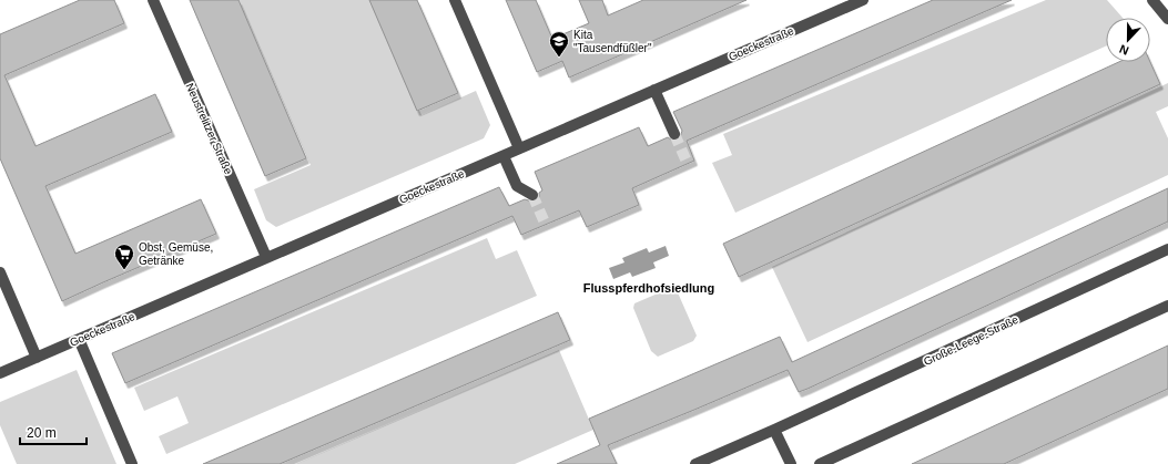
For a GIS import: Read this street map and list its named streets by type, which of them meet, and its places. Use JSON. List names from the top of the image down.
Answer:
{
  "streets": {
    "street": ["Goeckestraße", "Neustrelitzer Straße", "Große-Leege-Straße"]
  },
  "crossings": [
    ["Goeckestraße", "Neustrelitzer Straße"]
  ],
  "districts": ["Flusspferdhofsiedlung"],
  "places": {
    "school or university": ["Kita \"Tausendfüßler\""],
    "supermarket": ["Obst, Gemüse, Getränke"]
  },
  "scale_bar": "20 m",
  "north": "bottom"
}
